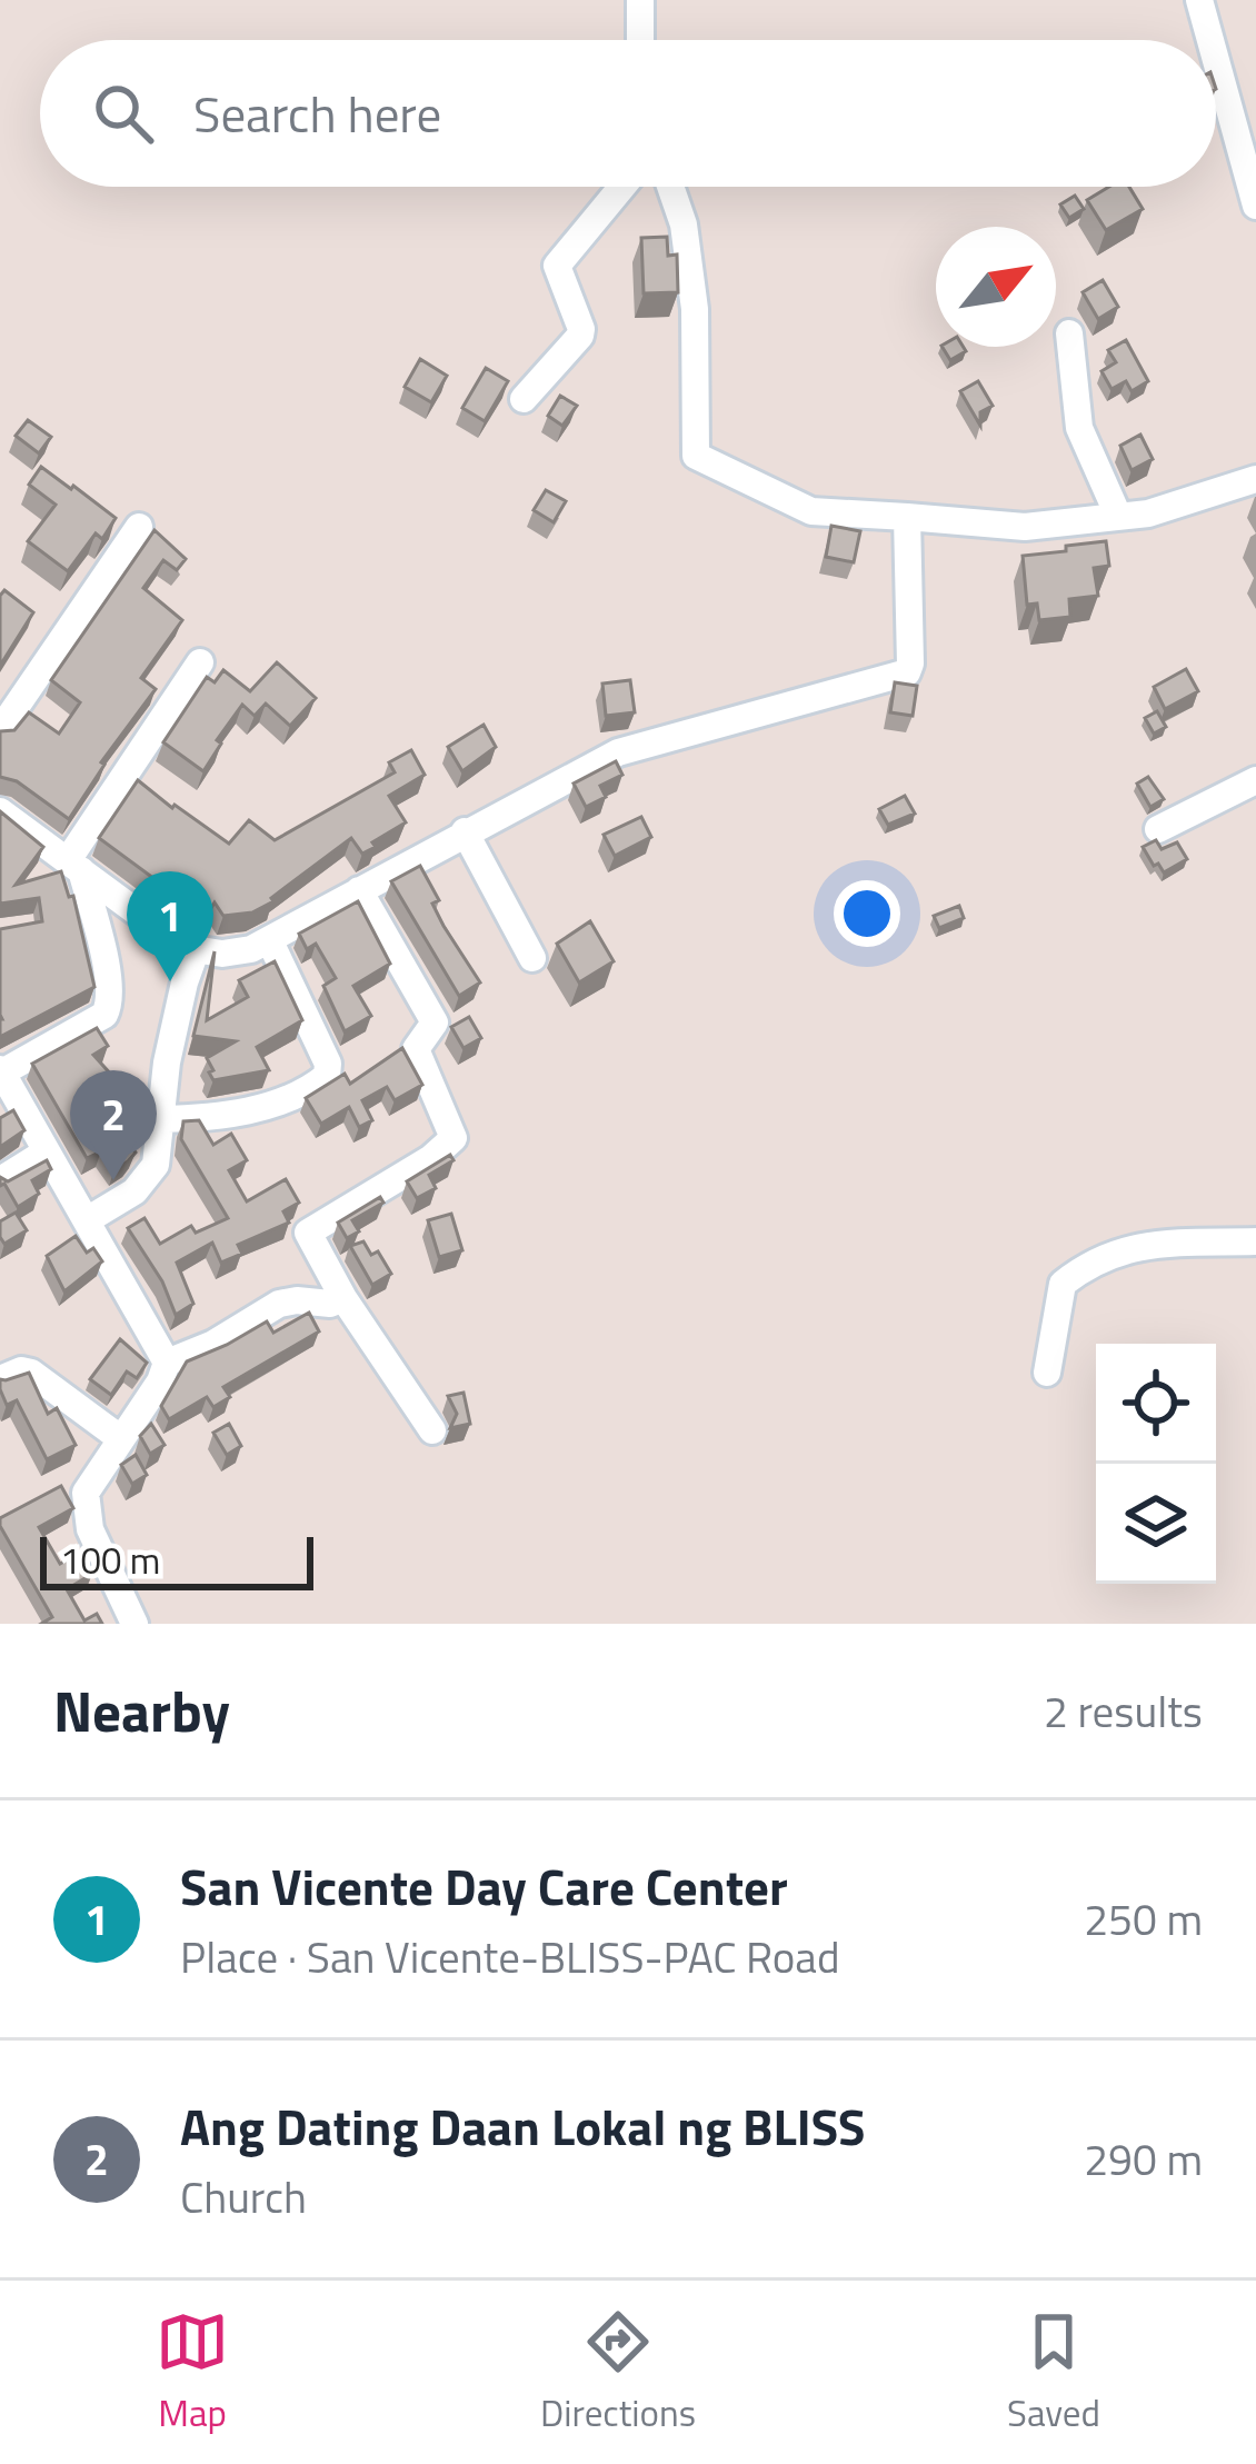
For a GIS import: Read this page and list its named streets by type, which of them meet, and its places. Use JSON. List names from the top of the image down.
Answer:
{
  "scale_bar": "100 m",
  "north": "top right",
  "page": {
    "search": "Search here",
    "pins": ["1", "2"],
    "scale": "100 m",
    "heading": ["Nearby", "2 results"],
    "list": [
      {
        "mark": "1",
        "name": "San Vicente Day Care Center",
        "note": "Place · San Vicente-BLISS-PAC Road",
        "value": "250 m"
      },
      {
        "mark": "2",
        "name": "Ang Dating Daan Lokal ng BLISS",
        "note": "Church",
        "value": "290 m"
      }
    ],
    "nav": ["Map", "Directions", "Saved"]
  }
}
